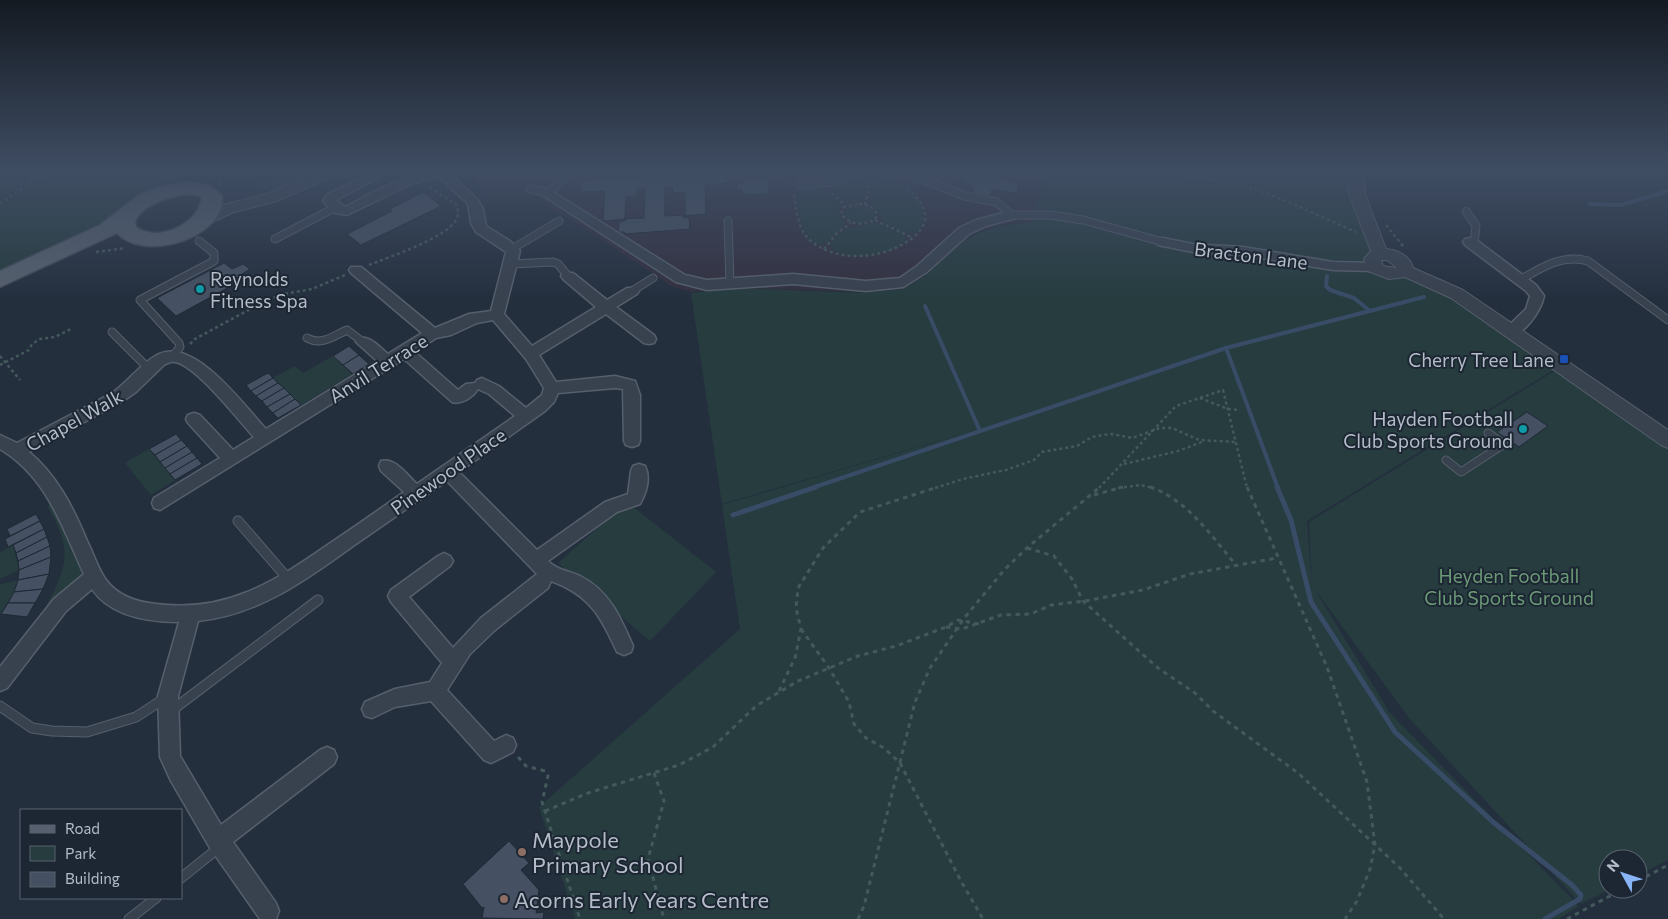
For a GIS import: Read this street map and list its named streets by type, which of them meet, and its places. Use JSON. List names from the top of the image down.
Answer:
{
  "streets": {
    "street": [
      "Bracton Lane",
      "Anvil Terrace",
      "Chapel Walk",
      "Pinewood Place"
    ]
  },
  "crossings": [
    ["Chapel Walk", "Pinewood Place"]
  ],
  "parks": ["Heyden Football Club Sports Ground"],
  "places": {
    "other": [
      "Reynolds Fitness Spa",
      "Hayden Football Club Sports Ground",
      "Maypole Primary School",
      "Acorns Early Years Centre"
    ],
    "transit": ["Cherry Tree Lane"]
  },
  "legend": ["Road", "Park", "Building"],
  "north": "top left"
}
